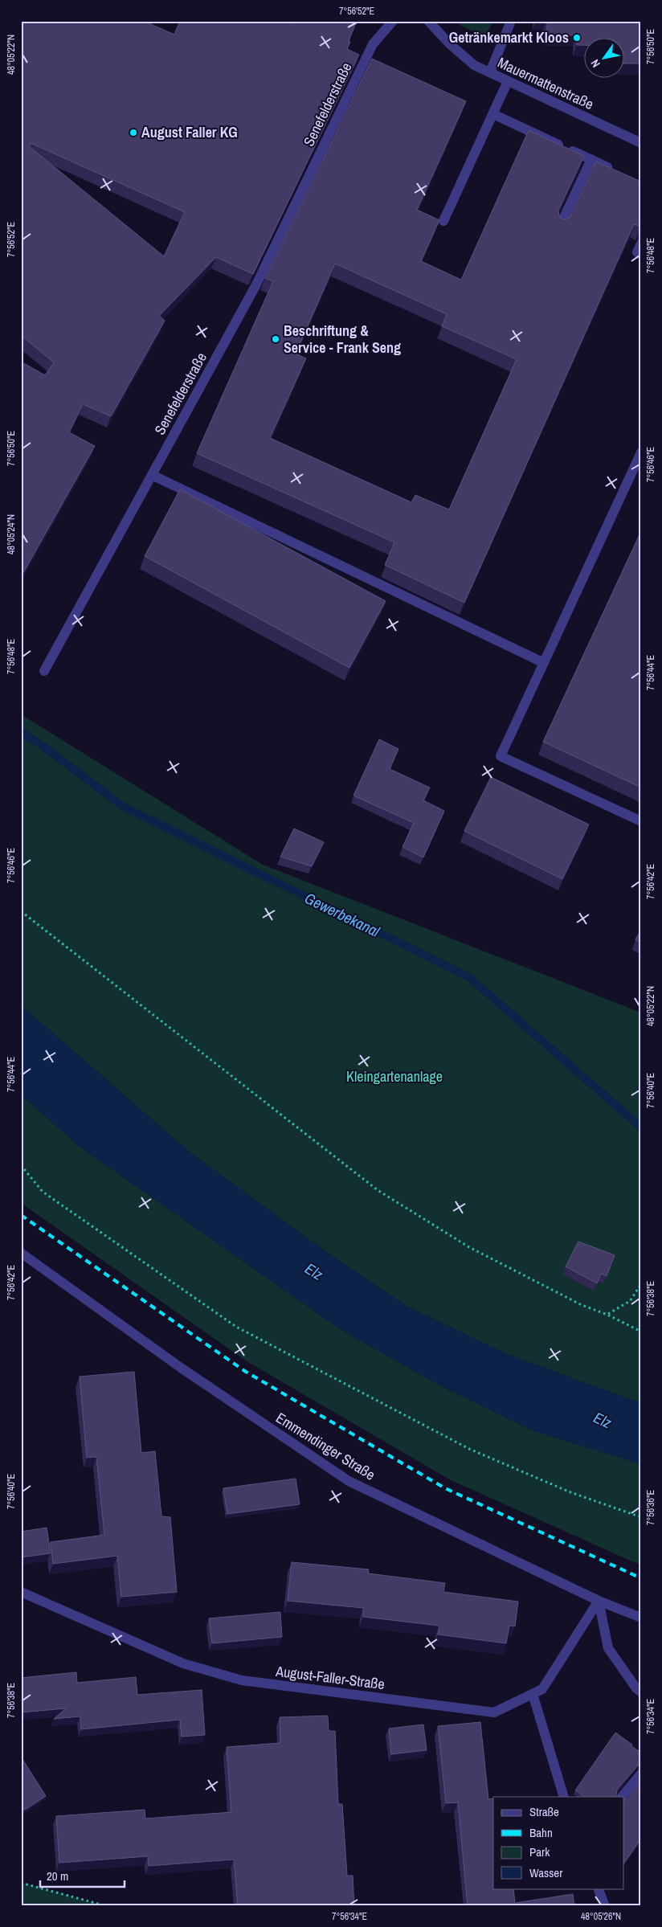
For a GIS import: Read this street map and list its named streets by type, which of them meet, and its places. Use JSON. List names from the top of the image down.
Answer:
{
  "streets": {
    "street": [
      "Mauermattenstraße",
      "Senefelderstraße",
      "Emmendinger Straße",
      "August-Faller-Straße"
    ]
  },
  "crossings": [
    ["Emmendinger Straße", "August-Faller-Straße"]
  ],
  "water": ["Gewerbekanal", "Elz"],
  "parks": ["Kleingartenanlage"],
  "places": ["Getränkemarkt Kloos", "August Faller KG", "Beschriftung & Service - Frank Seng"],
  "legend": [
    "Straße",
    "Bahn",
    "Park",
    "Wasser"
  ],
  "scale_bar": "20 m",
  "north": "bottom left",
  "coordinates": [
    "7°56'52\"E",
    "7°56'50\"E",
    "48°05'22\"N",
    "7°56'48\"E",
    "7°56'46\"E",
    "48°05'24\"N",
    "7°56'44\"E",
    "7°56'42\"E",
    "7°56'40\"E",
    "7°56'38\"E",
    "7°56'36\"E",
    "7°56'34\"E",
    "48°05'26\"N"
  ]
}
